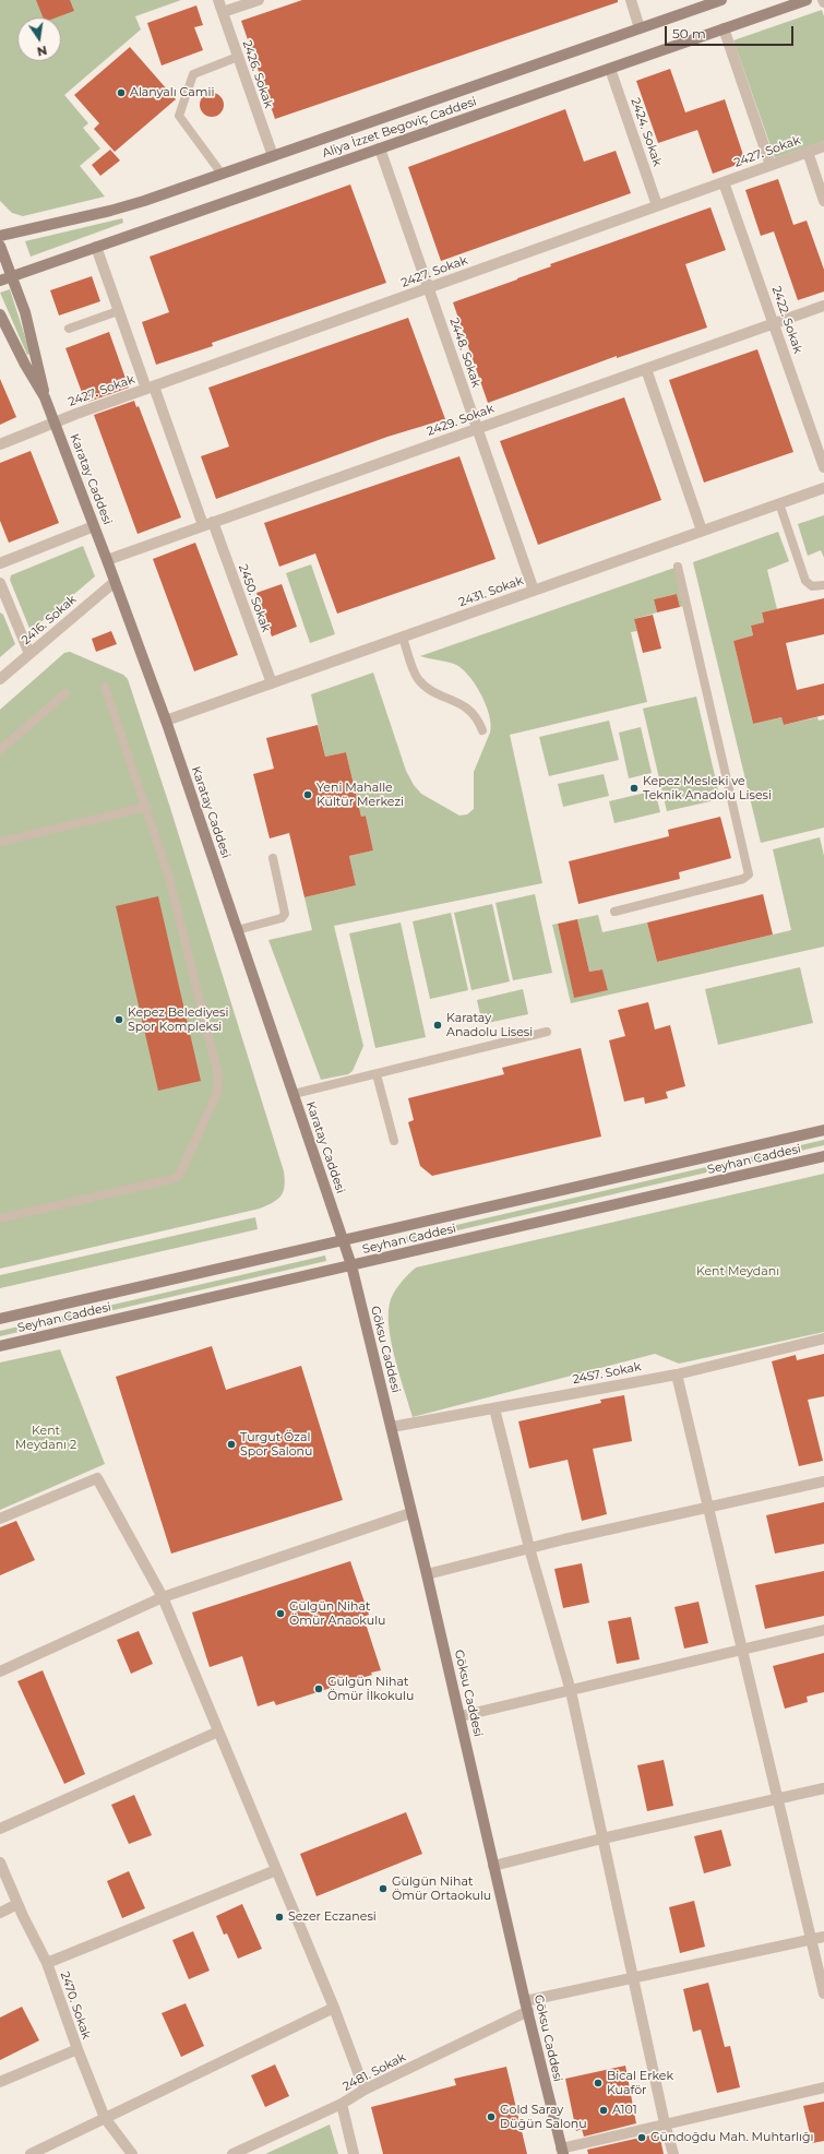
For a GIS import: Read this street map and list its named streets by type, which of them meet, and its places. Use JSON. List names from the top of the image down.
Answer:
{
  "streets": {
    "street": [
      "2426. Sokak",
      "Aliya İzzet Begoviç Caddesi",
      "2424. Sokak",
      "2427. Sokak",
      "2422. Sokak",
      "2448. Sokak",
      "2429. Sokak",
      "Karatay Caddesi",
      "2431. Sokak",
      "2450. Sokak",
      "2416. Sokak",
      "Seyhan Caddesi",
      "Göksu Caddesi",
      "2457. Sokak",
      "2470. Sokak",
      "2481. Sokak"
    ]
  },
  "crossings": [
    ["Aliya İzzet Begoviç Caddesi", "2424. Sokak"],
    ["Aliya İzzet Begoviç Caddesi", "2448. Sokak"],
    ["Aliya İzzet Begoviç Caddesi", "Karatay Caddesi"],
    ["Aliya İzzet Begoviç Caddesi", "2450. Sokak"],
    ["2424. Sokak", "2427. Sokak"],
    ["2427. Sokak", "2422. Sokak"],
    ["2427. Sokak", "2448. Sokak"],
    ["2427. Sokak", "Karatay Caddesi"],
    ["2427. Sokak", "2450. Sokak"],
    ["2422. Sokak", "2429. Sokak"],
    ["2448. Sokak", "2429. Sokak"],
    ["2448. Sokak", "2431. Sokak"],
    ["2429. Sokak", "Karatay Caddesi"],
    ["2429. Sokak", "2450. Sokak"],
    ["Karatay Caddesi", "2431. Sokak"],
    ["Karatay Caddesi", "2416. Sokak"],
    ["Karatay Caddesi", "Seyhan Caddesi"],
    ["Karatay Caddesi", "Göksu Caddesi"],
    ["2431. Sokak", "2450. Sokak"],
    ["Seyhan Caddesi", "Göksu Caddesi"],
    ["Göksu Caddesi", "2457. Sokak"],
    ["Göksu Caddesi", "2481. Sokak"]
  ],
  "parks": ["Kent Meydanı", "Kent Meydanı 2"],
  "places": [
    "Alanyalı Camii",
    "Kepez Mesleki ve Teknik Anadolu Lisesi",
    "Yeni Mahalle Kültür Merkezi",
    "Kepez Belediyesi Spor Kompleksi",
    "Karatay Anadolu Lisesi",
    "Turgut Özal Spor Salonu",
    "Gülgün Nihat Ömür Anaokulu",
    "Gülgün Nihat Ömür İlkokulu",
    "Gülgün Nihat Ömür Ortaokulu",
    "Sezer Eczanesi",
    "Bical Erkek Kuaför",
    "A101",
    "Gold Saray Düğün Salonu",
    "Gündoğdu Mah. Muhtarlığı"
  ],
  "scale_bar": "50 m",
  "north": "bottom"
}
